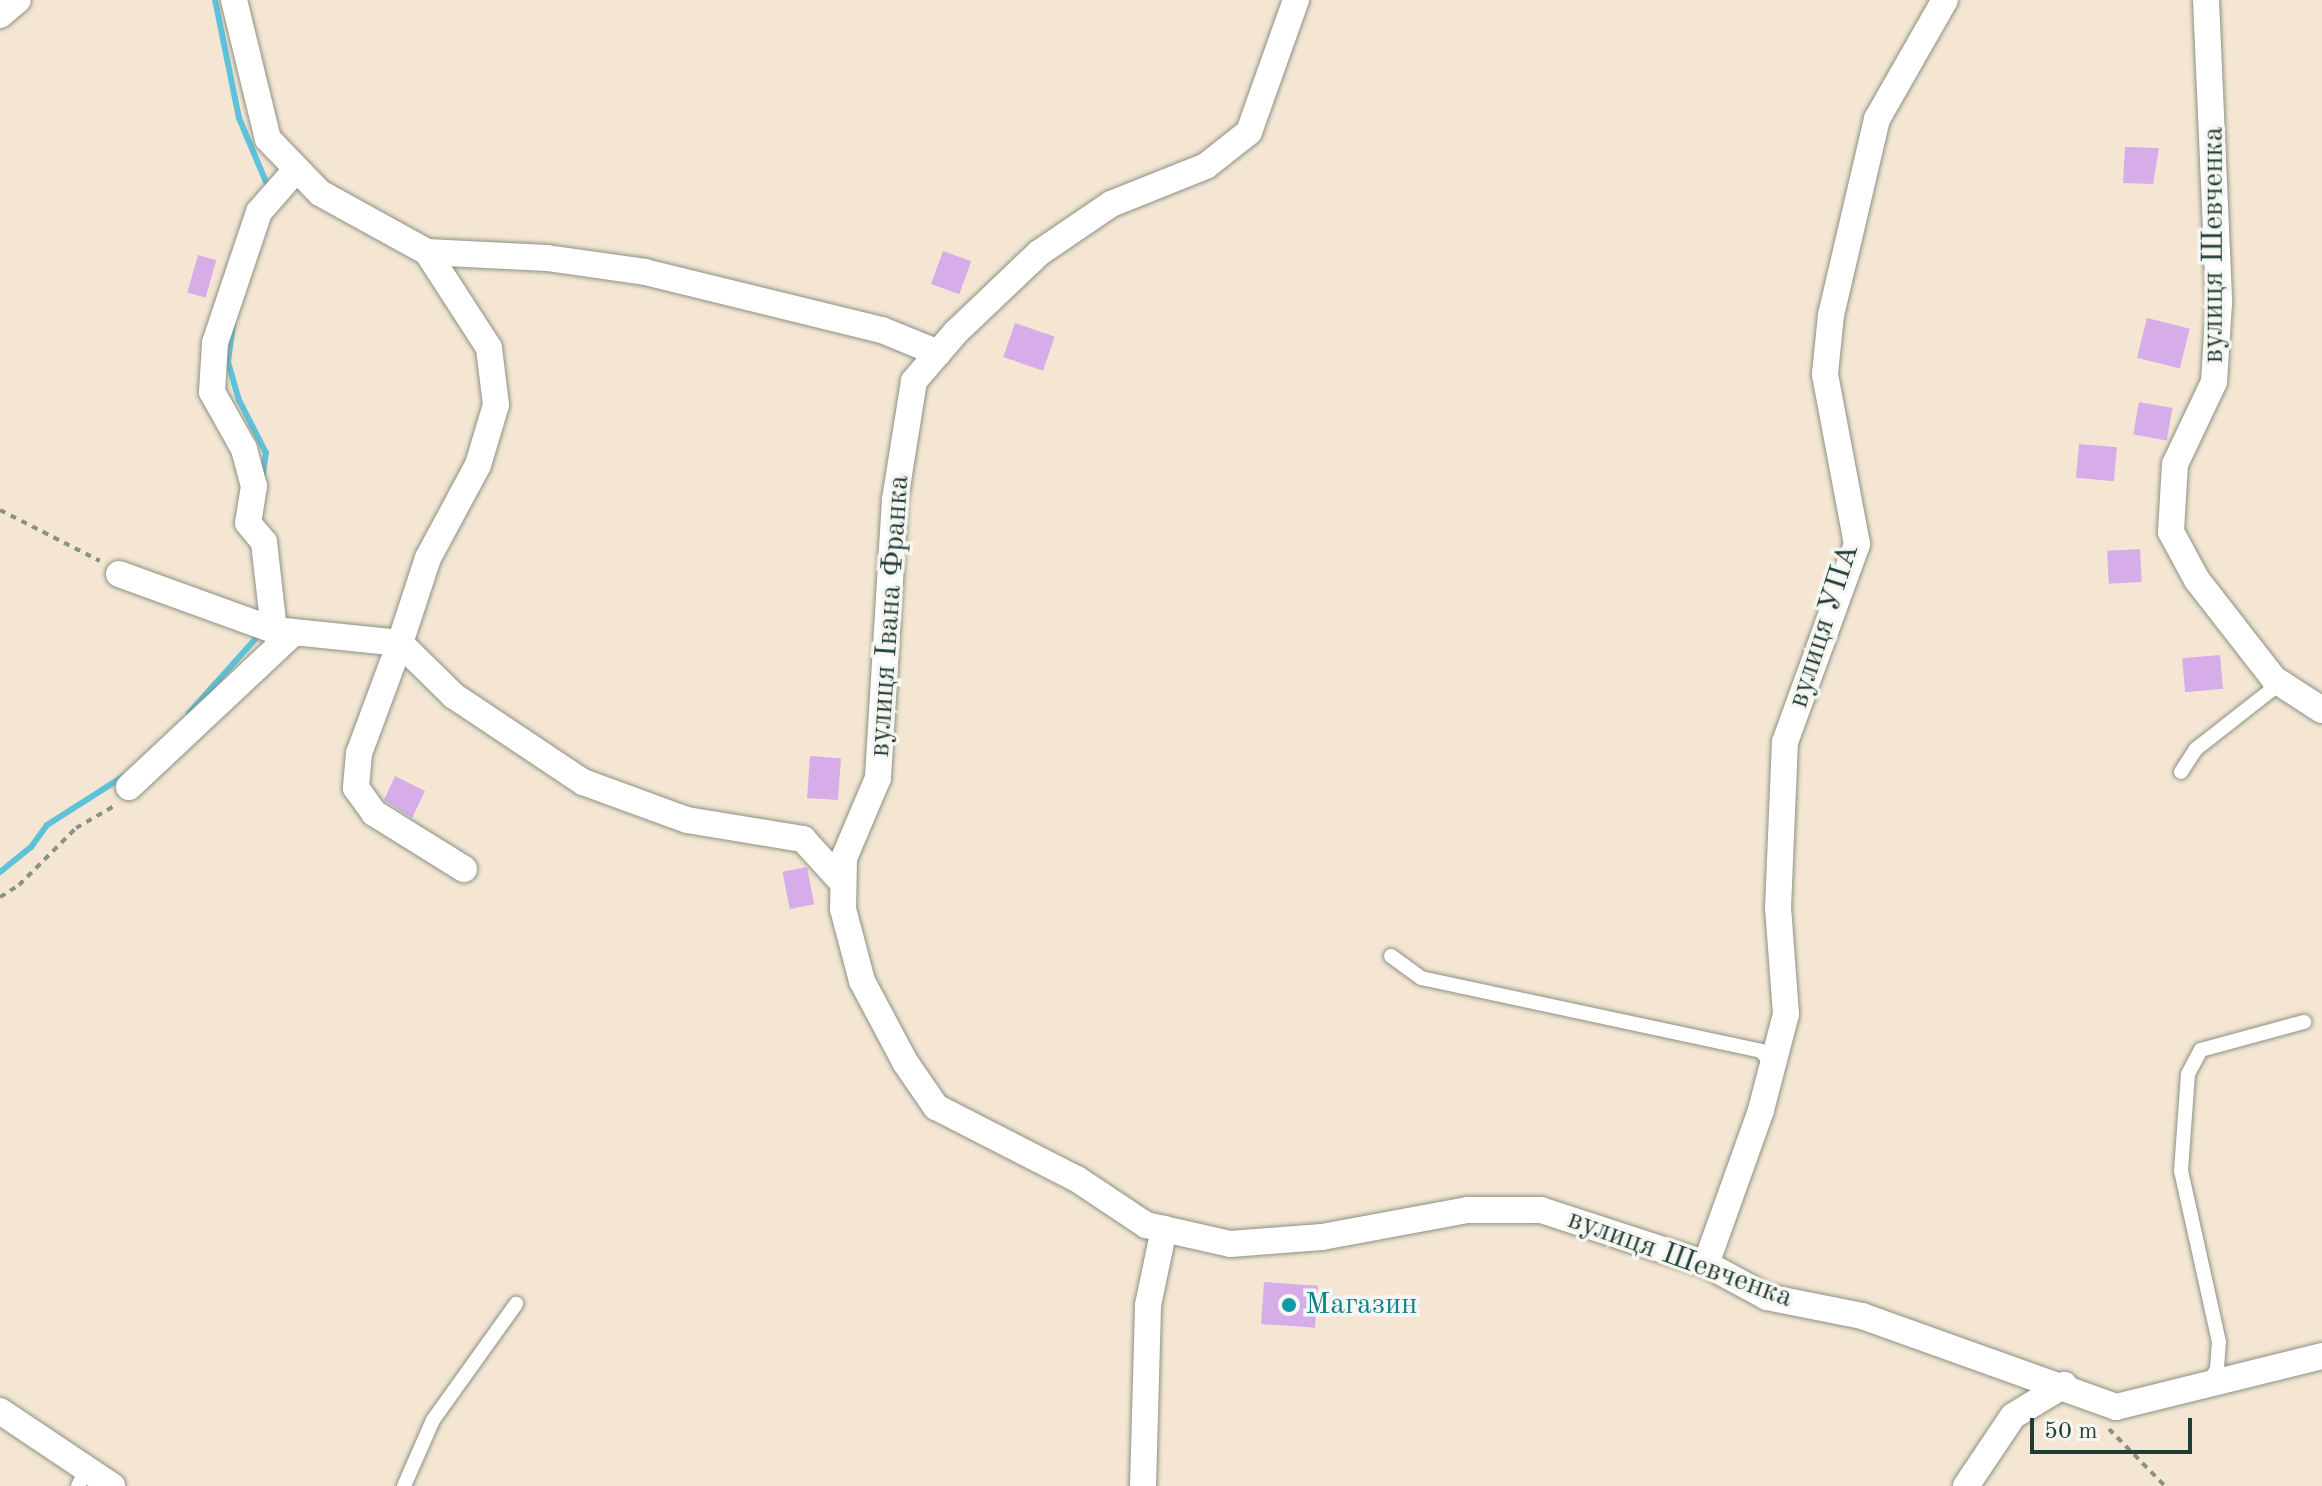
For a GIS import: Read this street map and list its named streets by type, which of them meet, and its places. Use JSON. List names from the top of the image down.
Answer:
{
  "streets": {
    "street": ["вулиця Шевченка", "вулиця Івана Франка", "вулиця УПА"]
  },
  "crossings": [
    ["вулиця Шевченка", "вулиця Івана Франка"],
    ["вулиця Шевченка", "вулиця УПА"]
  ],
  "places": ["Магазин"],
  "scale_bar": "50 m"
}
